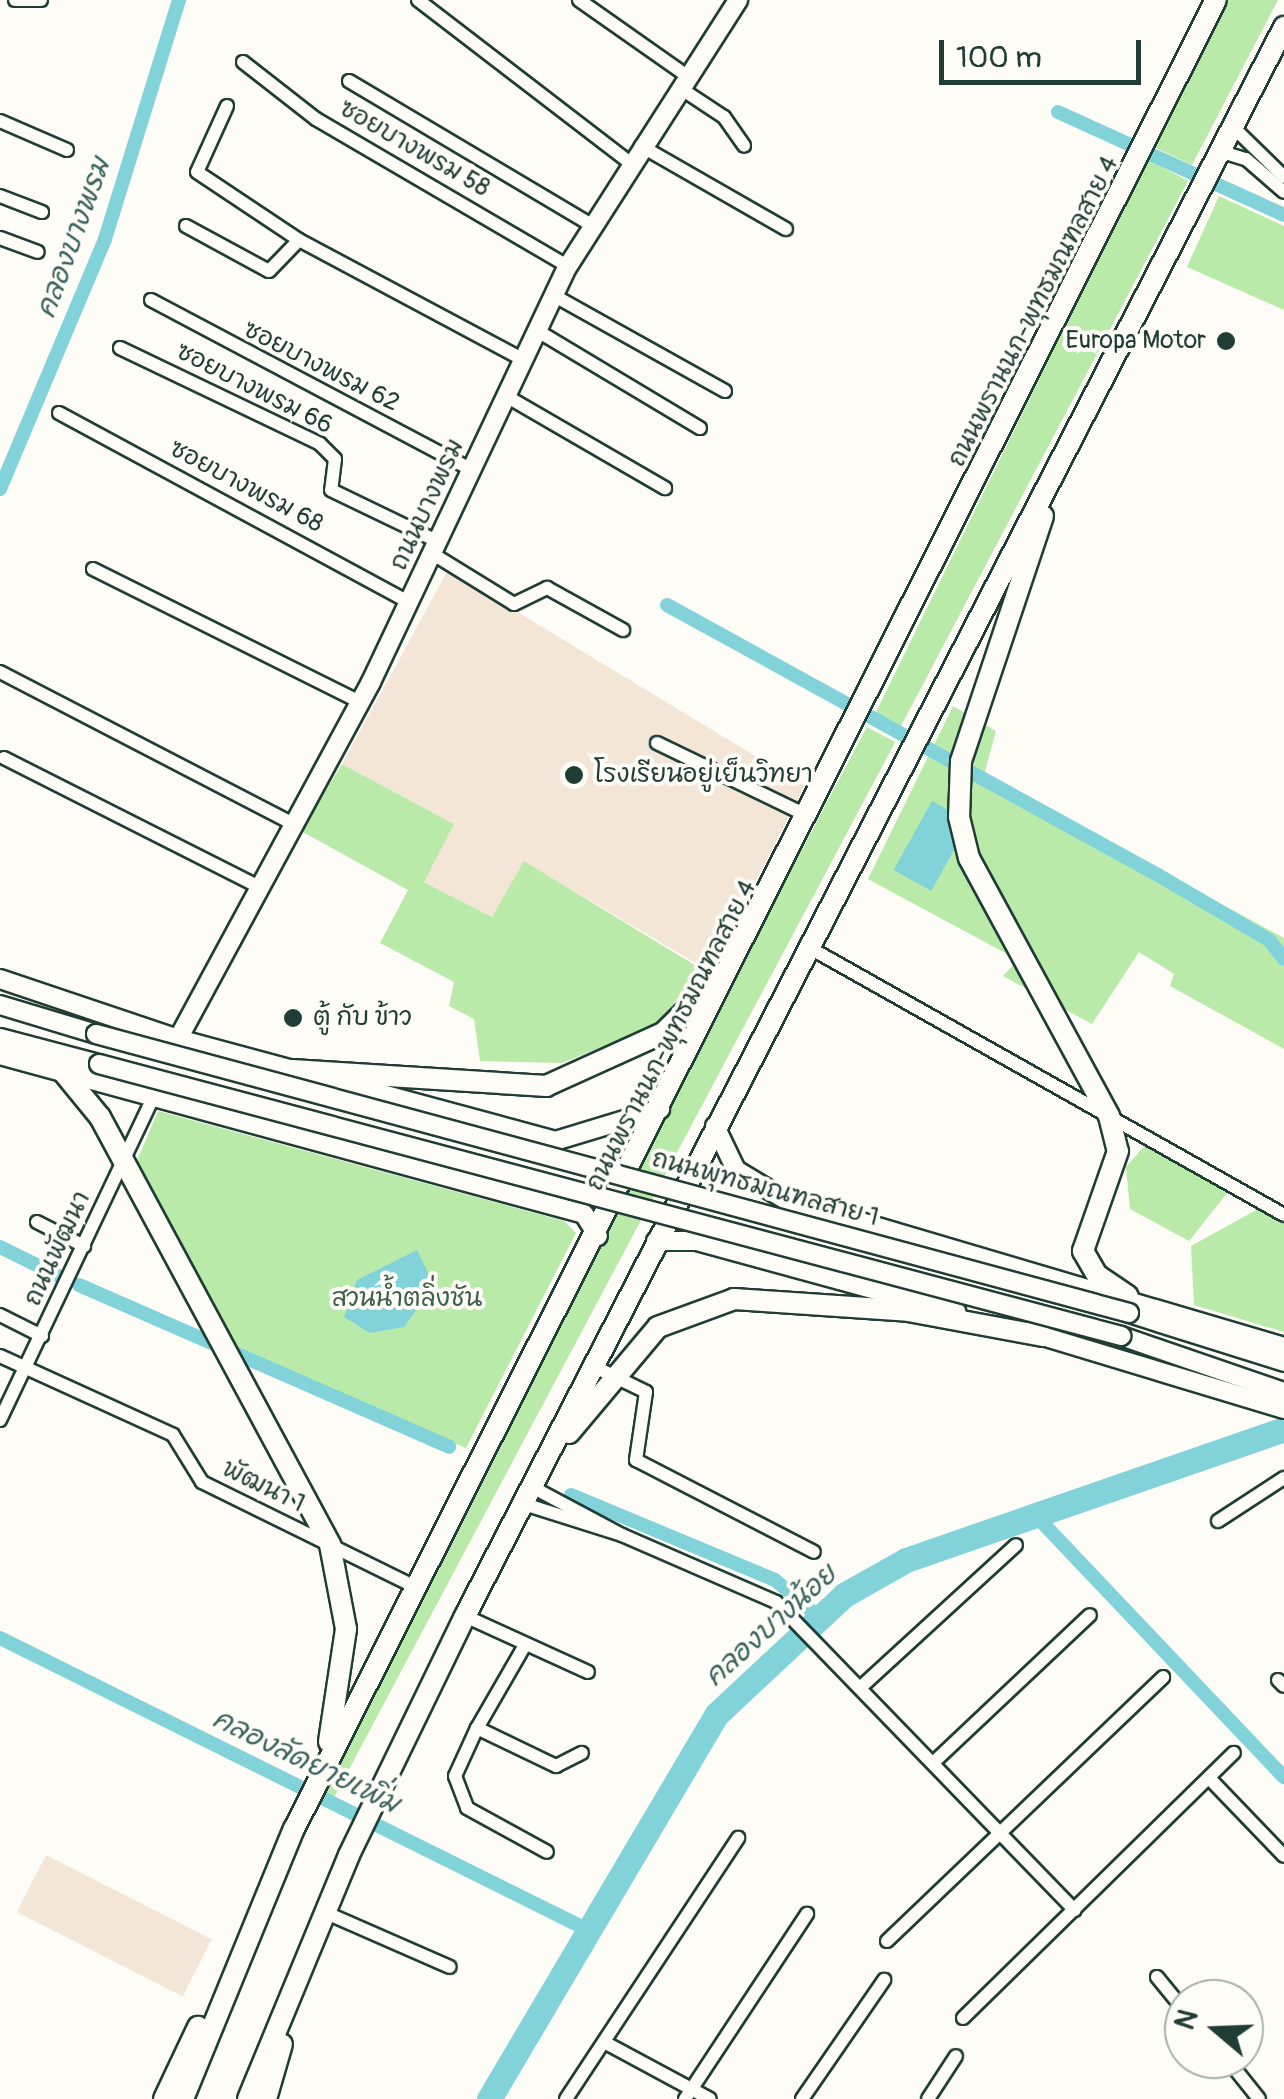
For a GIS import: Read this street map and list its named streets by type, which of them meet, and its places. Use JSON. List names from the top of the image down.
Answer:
{
  "streets": {
    "main road": ["ถนนพรานนก-พุทธมณฑลสาย 4", "ถนนบางพรม", "ถนนพุทธมณฑลสาย 1"],
    "street": [
      "ซอยบางพรม 58",
      "ซอยบางพรม 62",
      "ซอยบางพรม 66",
      "ซอยบางพรม 68",
      "ถนนพัฒนา",
      "พัฒนา 1"
    ]
  },
  "crossings": [
    ["ซอยบางพรม 58", "ถนนบางพรม"],
    ["ถนนพรานนก-พุทธมณฑลสาย 4", "พัฒนา 1"],
    ["ซอยบางพรม 62", "ถนนบางพรม"],
    ["ซอยบางพรม 66", "ถนนบางพรม"],
    ["ซอยบางพรม 68", "ถนนบางพรม"],
    ["ถนนพัฒนา", "พัฒนา 1"]
  ],
  "water": ["คลองบางพรม", "คลองบางน้อย", "คลองลัดยายเพิ่ม"],
  "parks": ["สวนน้ำตลิ่งชัน"],
  "places": ["Europa Motor", "โรงเรียนอยู่เย็นวิทยา", "ตู้ กับ ข้าว"],
  "scale_bar": "100 m",
  "north": "left"
}
